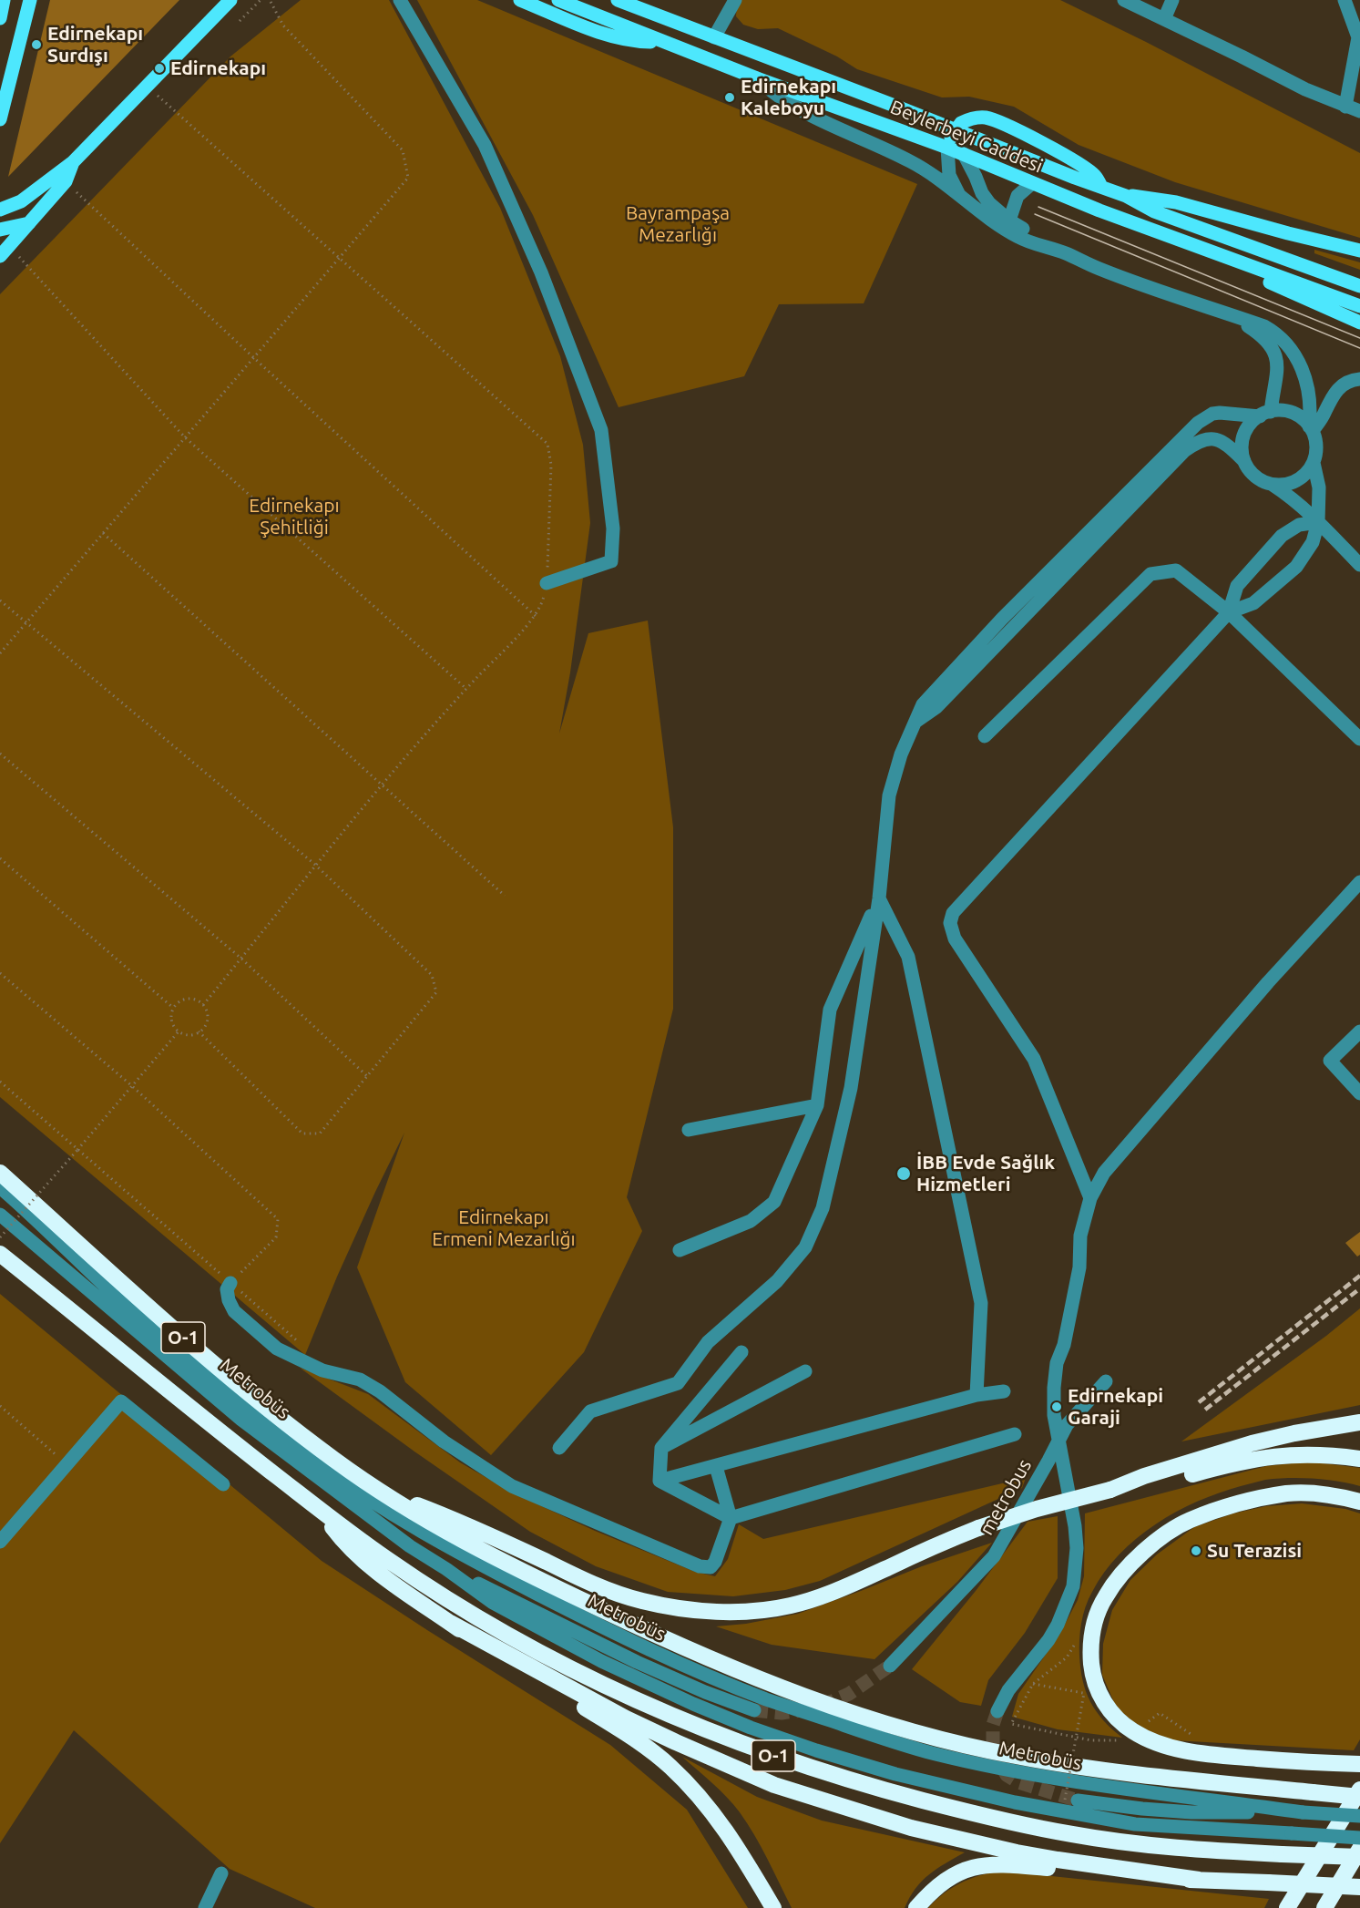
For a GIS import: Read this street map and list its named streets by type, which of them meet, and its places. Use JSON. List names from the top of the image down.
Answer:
{
  "streets": {
    "highway": ["O-1"],
    "main road": ["Beylerbeyi Caddesi"],
    "street": ["Metrobüs", "metrobus"]
  },
  "parks": ["Bayrampaşa Mezarlığı", "Edirnekapı Şehitliği", "Edirnekapı Ermeni Mezarlığı"],
  "places": [
    "Edirnekapı Surdışı",
    "Edirnekapı",
    "Edirnekapı Kaleboyu",
    "İBB Evde Sağlık Hizmetleri",
    "Edirnekapi Garaji",
    "Su Terazisi"
  ]
}
